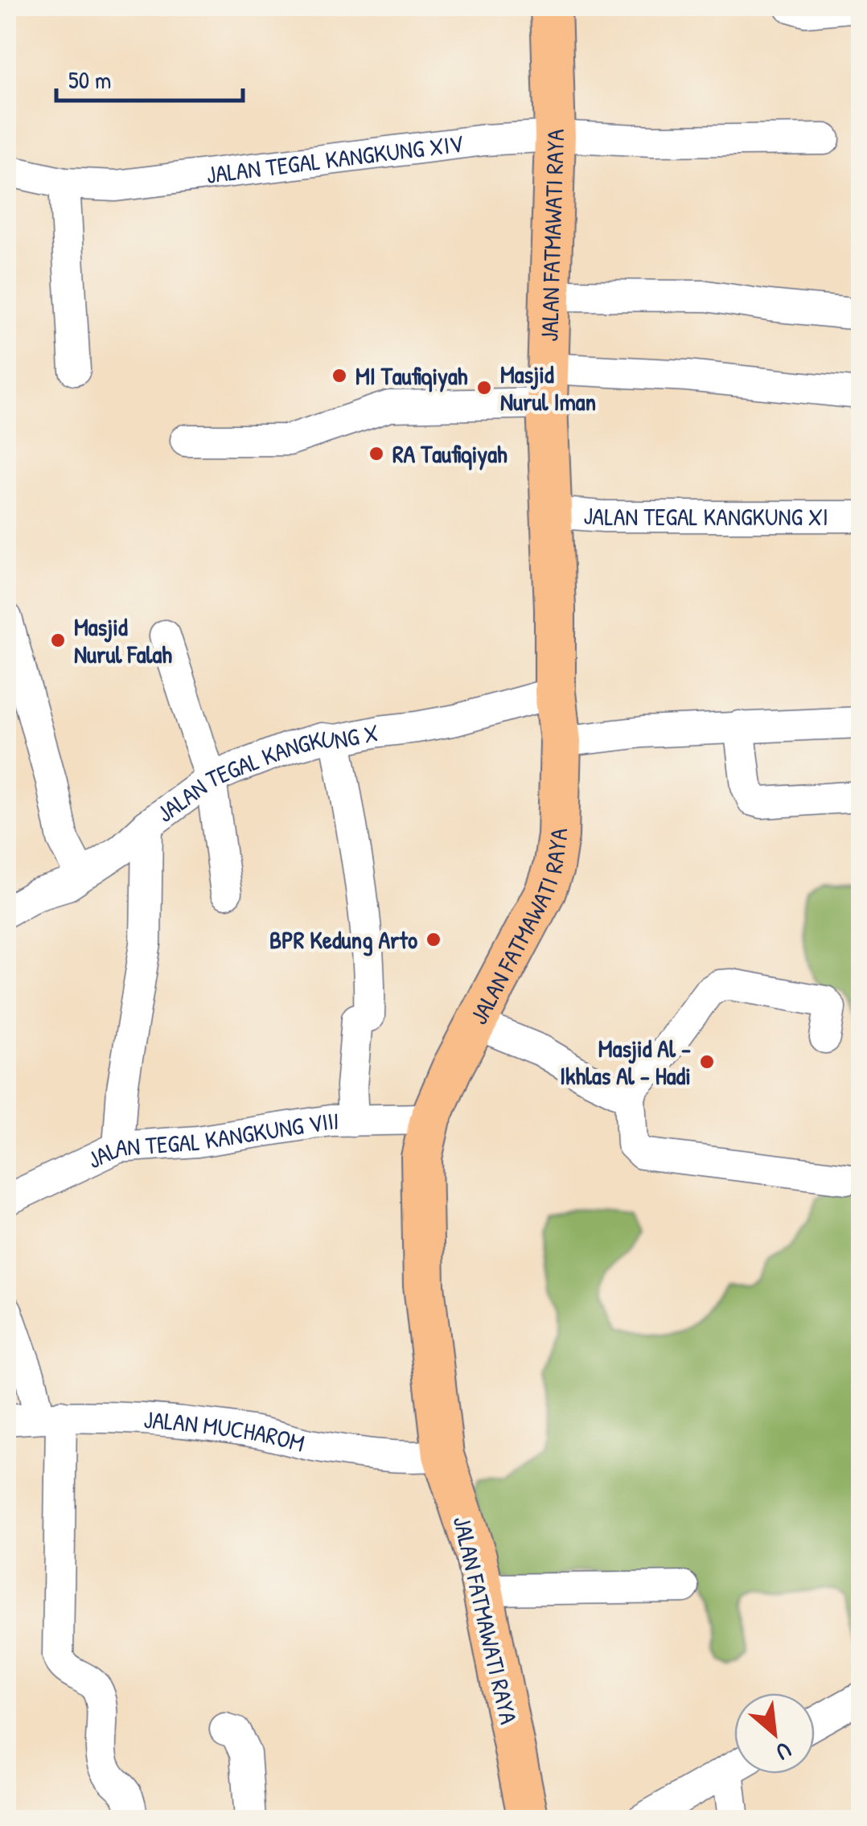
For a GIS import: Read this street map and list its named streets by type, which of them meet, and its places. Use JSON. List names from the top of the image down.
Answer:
{
  "streets": {
    "main road": ["JALAN FATMAWATI RAYA"],
    "street": [
      "JALAN TEGAL KANGKUNG XIV",
      "JALAN TEGAL KANGKUNG XI",
      "JALAN TEGAL KANGKUNG X",
      "JALAN TEGAL KANGKUNG VIII",
      "JALAN MUCHAROM"
    ]
  },
  "crossings": [
    ["JALAN TEGAL KANGKUNG XIV", "JALAN FATMAWATI RAYA"],
    ["JALAN FATMAWATI RAYA", "JALAN TEGAL KANGKUNG XI"],
    ["JALAN FATMAWATI RAYA", "JALAN TEGAL KANGKUNG X"],
    ["JALAN FATMAWATI RAYA", "JALAN TEGAL KANGKUNG VIII"],
    ["JALAN FATMAWATI RAYA", "JALAN MUCHAROM"]
  ],
  "places": [
    "MI Taufiqiyah",
    "Masjid Nurul Iman",
    "RA Taufiqiyah",
    "Masjid Nurul Falah",
    "BPR Kedung Arto",
    "Masjid Al - Ikhlas Al - Hadi"
  ],
  "scale_bar": "50 m",
  "north": "bottom right"
}
